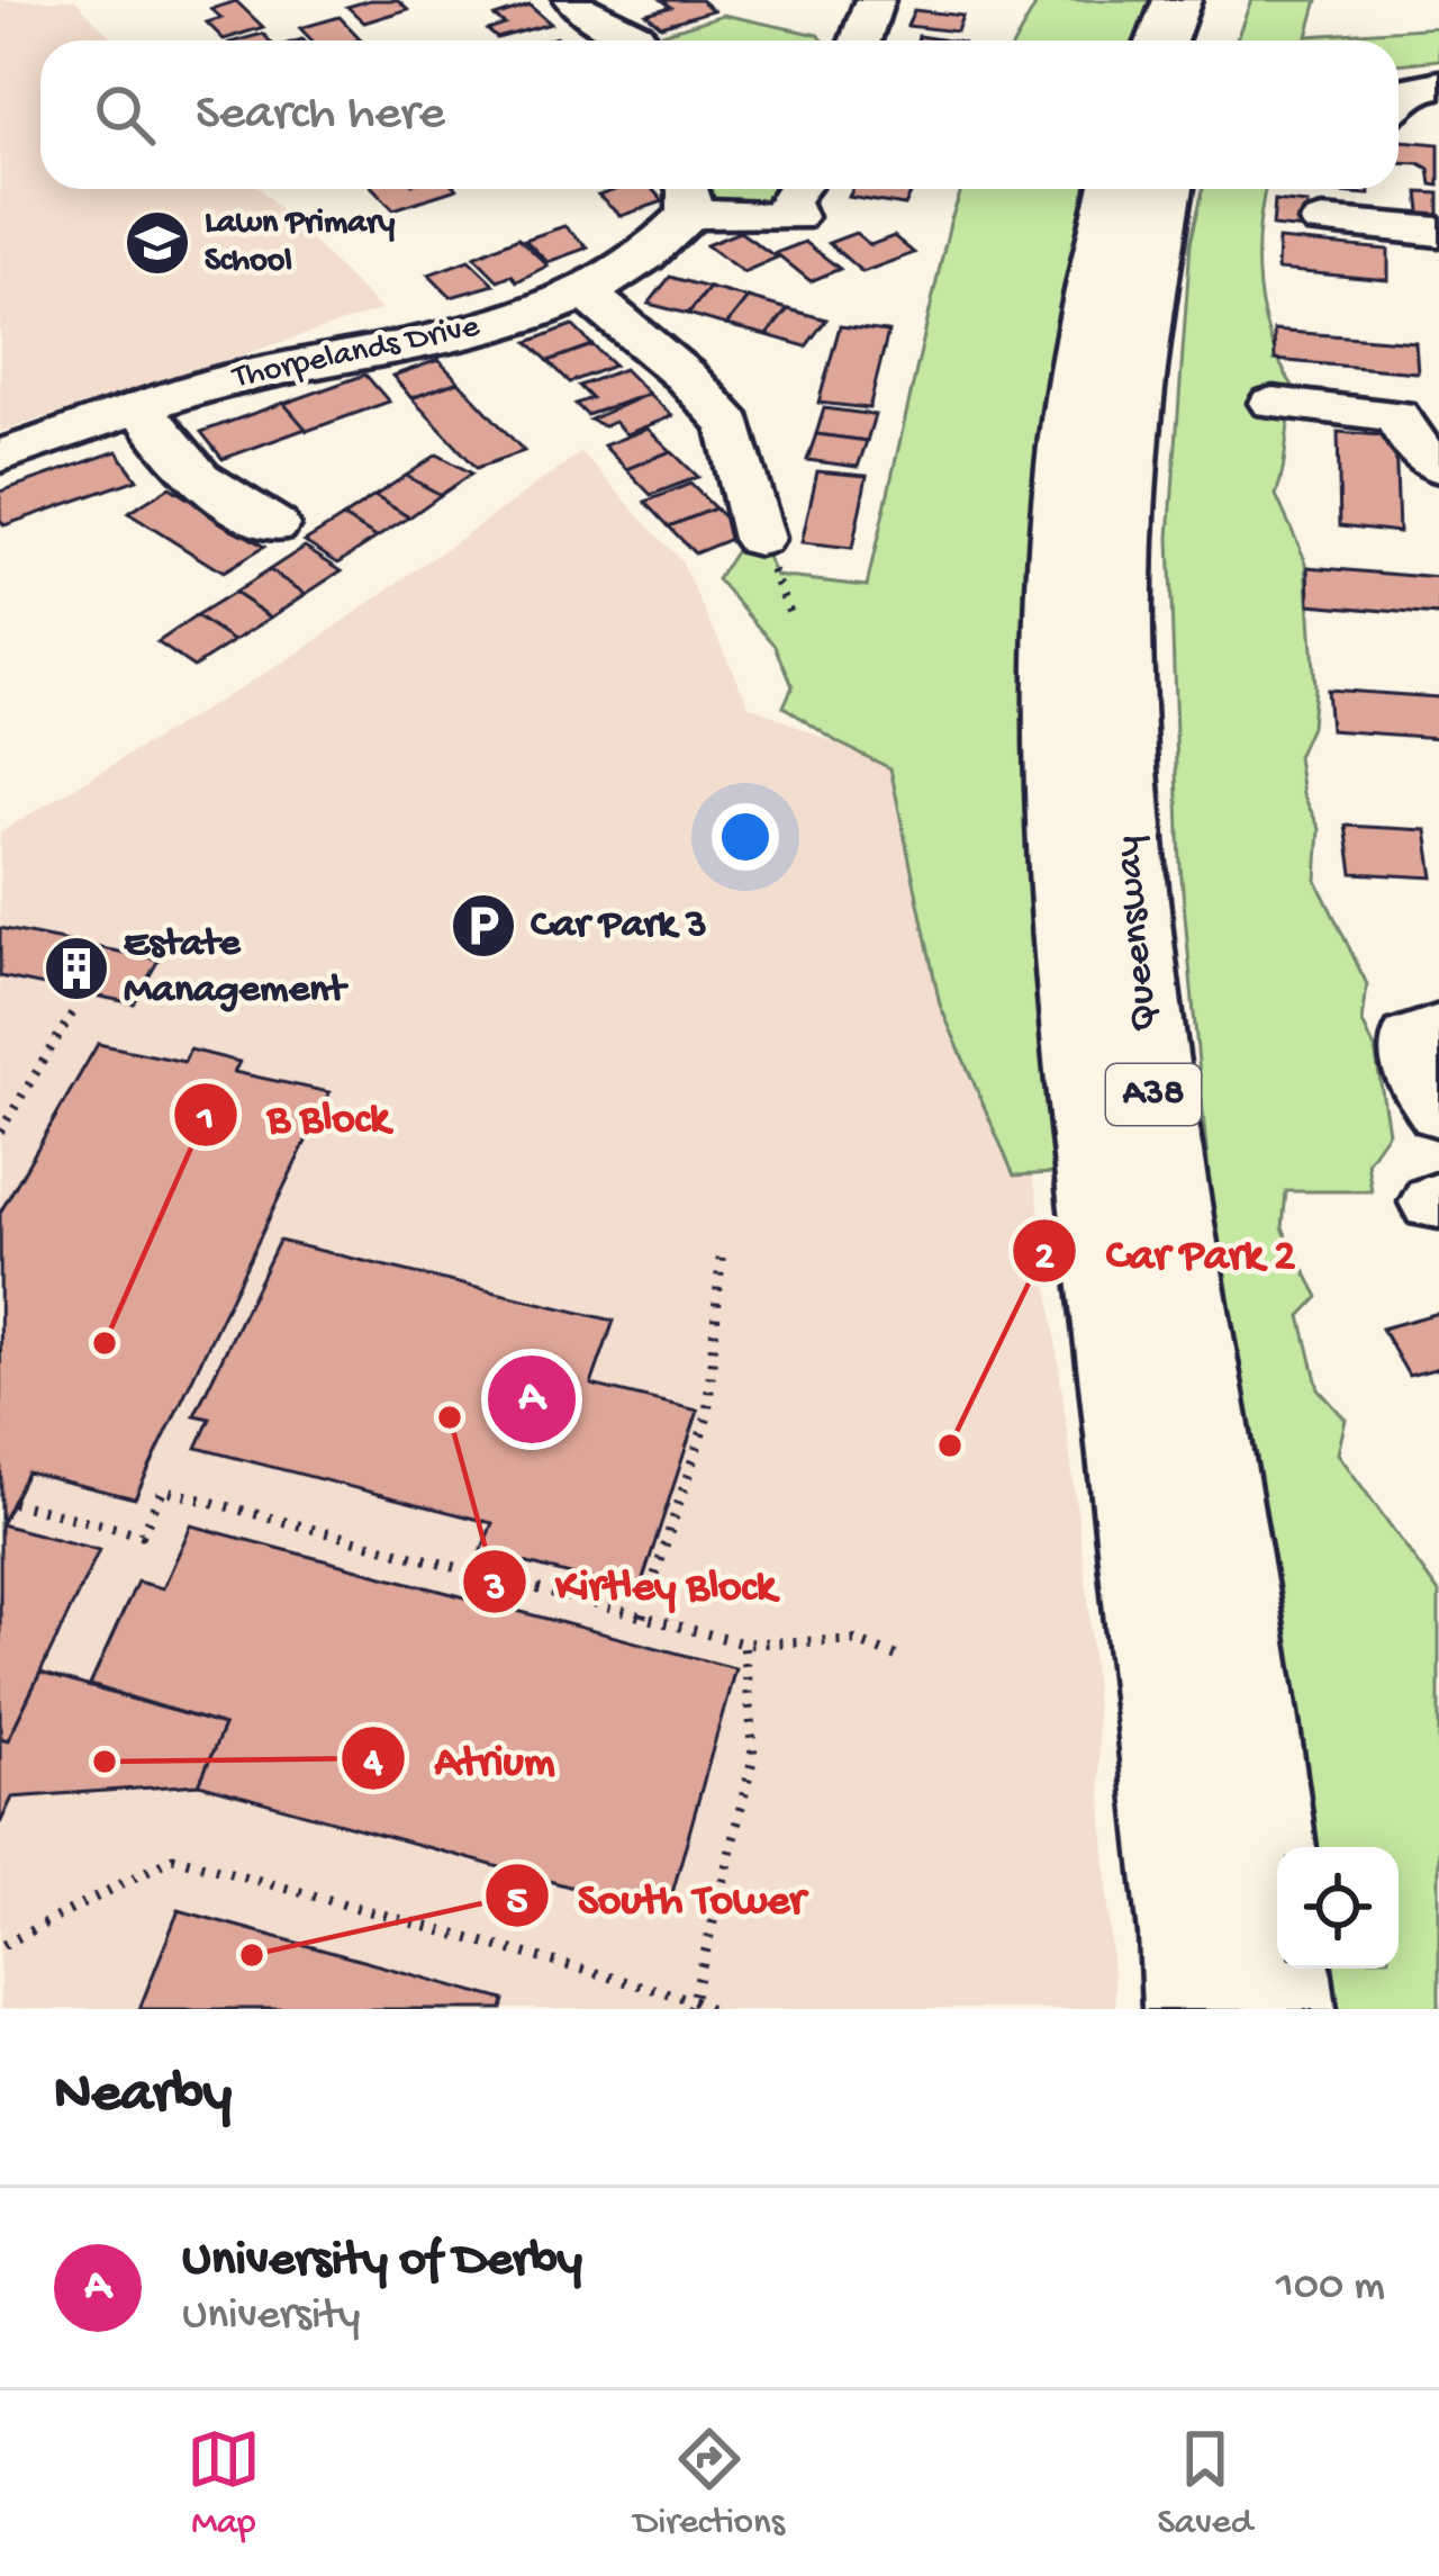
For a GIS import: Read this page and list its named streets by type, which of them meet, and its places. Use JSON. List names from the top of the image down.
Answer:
{
  "streets": {
    "highway": ["Queensway", "A38"],
    "street": ["Thorpelands Drive"]
  },
  "places": {
    "school or university": ["Lawn Primary School"],
    "parking": ["Car Park 3"],
    "building": ["Estate Management"],
    "other": [
      "B Block",
      "Kirtley Block",
      "Car Park 2",
      "Atrium",
      "South Tower"
    ]
  },
  "page": {
    "search": "Search here",
    "pins": "A",
    "heading": "Nearby",
    "list": [
      {
        "mark": "A",
        "name": "University of Derby",
        "note": "University",
        "value": "100 m"
      }
    ],
    "nav": ["Map", "Directions", "Saved"]
  }
}
